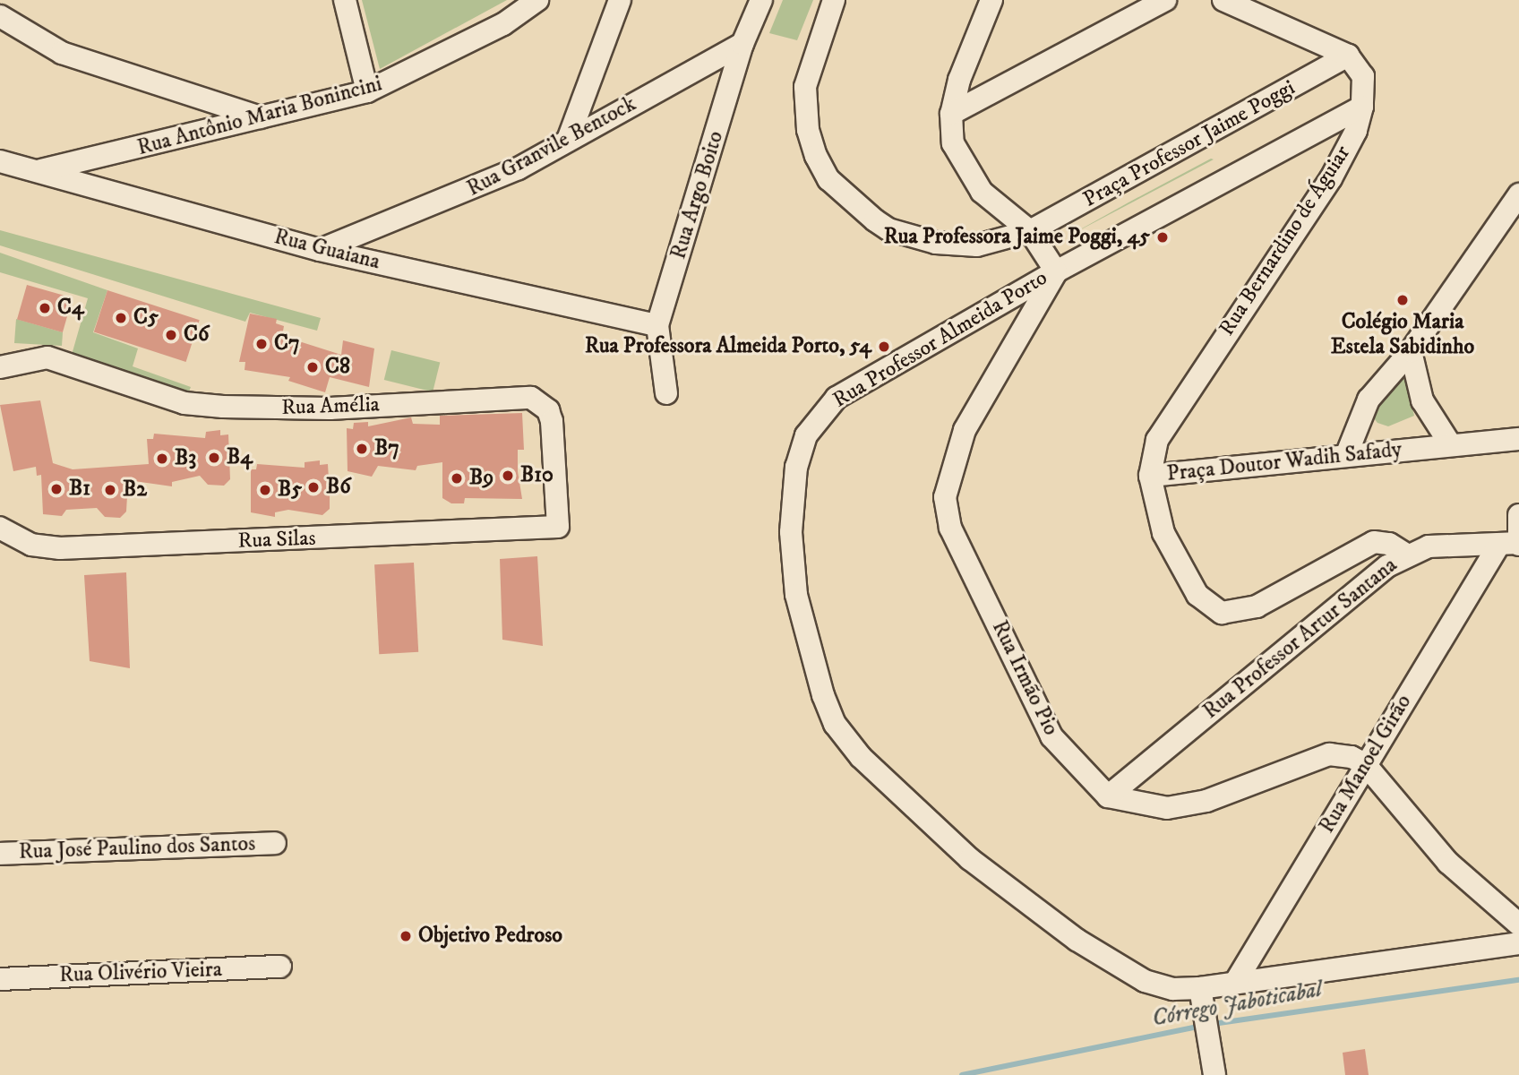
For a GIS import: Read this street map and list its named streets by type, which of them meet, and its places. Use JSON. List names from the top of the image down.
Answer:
{
  "streets": {
    "street": [
      "Rua Antônio Maria Bonincini",
      "Praça Professor Jaime Poggi",
      "Rua Granvile Bentock",
      "Rua Argo Boito",
      "Rua Bernardino de Águiar",
      "Rua Guaiana",
      "Rua Professor Almeida Porto",
      "Rua Amélia",
      "Praça Doutor Wadih Safady",
      "Rua Silas",
      "Rua Professor Artur Santana",
      "Rua Irmão Pio",
      "Rua Manoel Girão",
      "Rua José Paulino dos Santos",
      "Rua Olivério Vieira"
    ]
  },
  "crossings": [
    ["Rua Antônio Maria Bonincini", "Rua Guaiana"],
    ["Praça Professor Jaime Poggi", "Rua Bernardino de Águiar"],
    ["Rua Granvile Bentock", "Rua Argo Boito"],
    ["Rua Granvile Bentock", "Rua Guaiana"],
    ["Rua Argo Boito", "Rua Guaiana"],
    ["Rua Bernardino de Águiar", "Praça Doutor Wadih Safady"],
    ["Rua Professor Almeida Porto", "Rua Irmão Pio"],
    ["Rua Professor Almeida Porto", "Rua Manoel Girão"],
    ["Rua Amélia", "Rua Silas"],
    ["Praça Doutor Wadih Safady", "Rua Professor Artur Santana"],
    ["Rua Professor Artur Santana", "Rua Irmão Pio"],
    ["Rua Professor Artur Santana", "Rua Manoel Girão"]
  ],
  "water": ["Córrego Jaboticabal"],
  "places": [
    "Rua Professora Jaime Poggi, 45",
    "Colégio Maria Estela Sabidinho",
    "C4",
    "C5",
    "C6",
    "C7",
    "Rua Professora Almeida Porto, 54",
    "C8",
    "B7",
    "B4",
    "B3",
    "B10",
    "B9",
    "B6",
    "B1",
    "B2",
    "B5",
    "Objetivo Pedroso"
  ]
}
